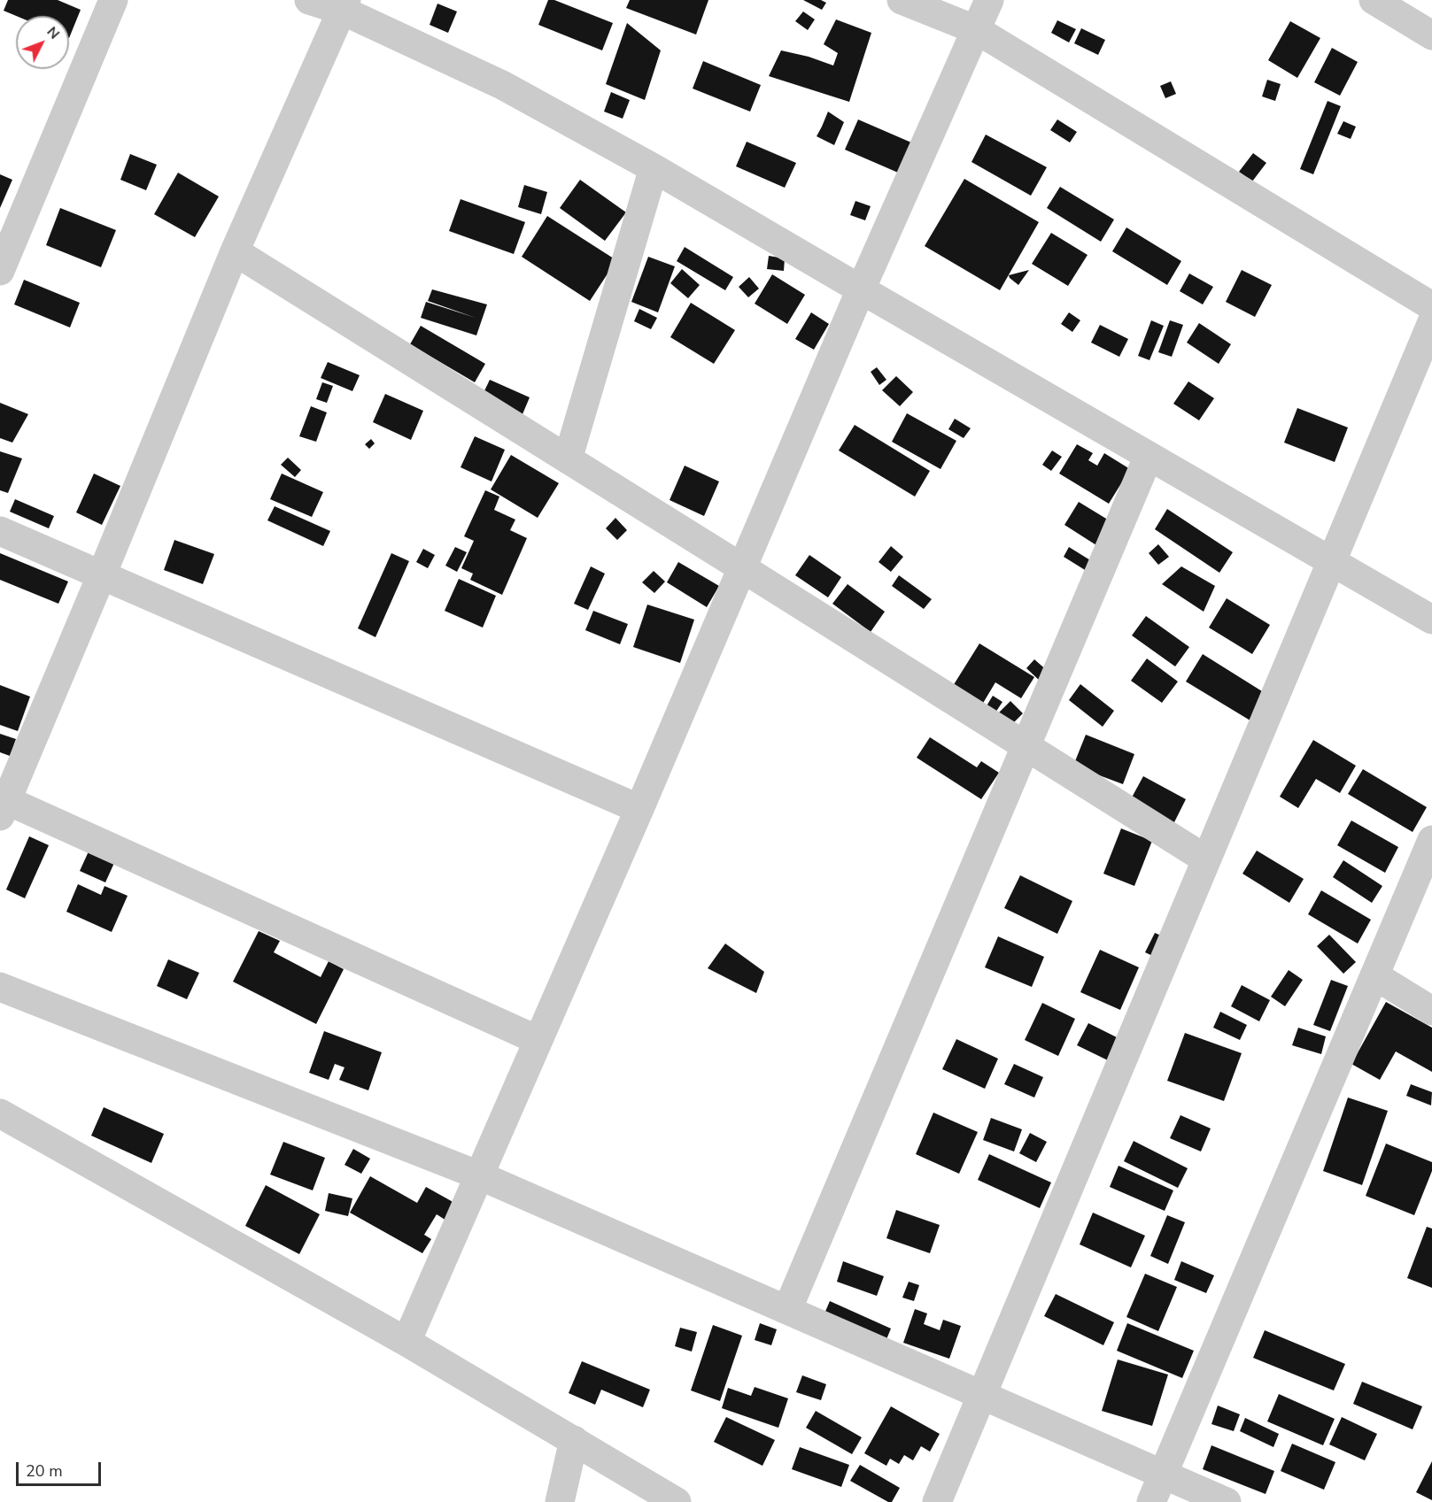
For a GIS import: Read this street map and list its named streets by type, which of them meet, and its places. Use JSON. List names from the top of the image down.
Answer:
{
  "scale_bar": "20 m",
  "north": "top right"
}
